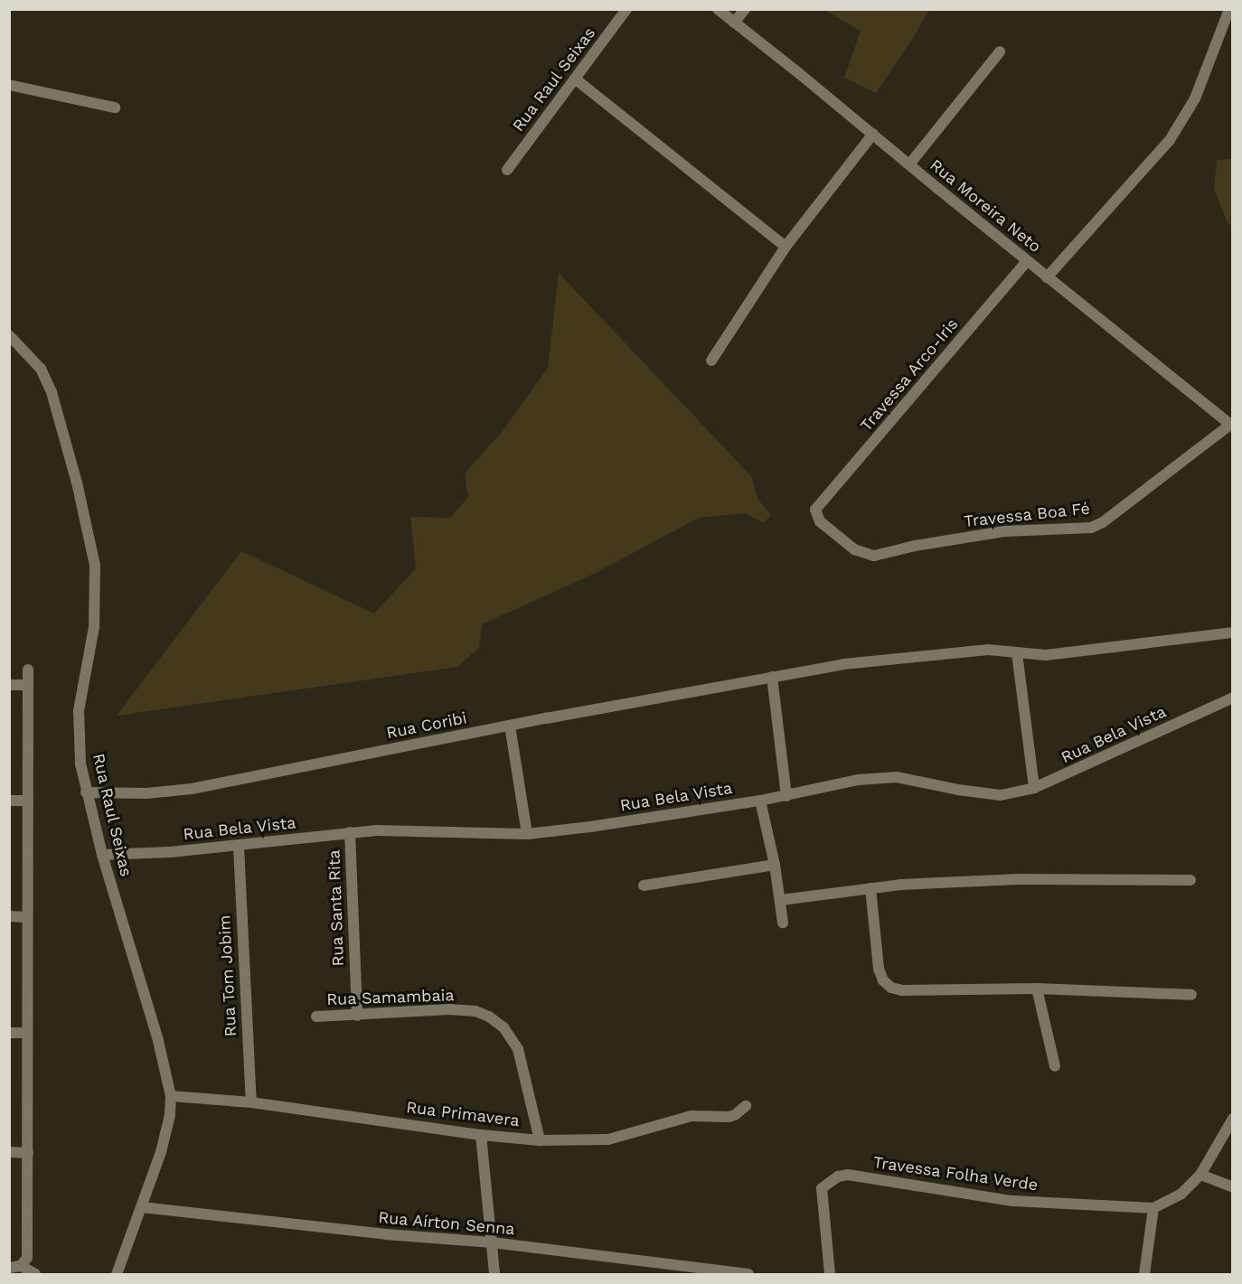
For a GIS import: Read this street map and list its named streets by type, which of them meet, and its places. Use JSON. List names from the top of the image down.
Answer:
{
  "streets": {
    "street": [
      "Rua Raul Seixas",
      "Rua Moreira Neto",
      "Travessa Arco-Iris",
      "Travessa Boa Fé",
      "Rua Coribi",
      "Rua Bela Vista",
      "Rua Santa Rita",
      "Rua Tom Jobim",
      "Rua Samambaia",
      "Rua Primavera",
      "Travessa Folha Verde",
      "Rua Aírton Senna"
    ]
  },
  "crossings": [
    ["Rua Raul Seixas", "Rua Coribi"],
    ["Rua Raul Seixas", "Rua Bela Vista"],
    ["Rua Raul Seixas", "Rua Primavera"],
    ["Rua Raul Seixas", "Rua Aírton Senna"],
    ["Rua Moreira Neto", "Travessa Arco-Iris"],
    ["Rua Moreira Neto", "Travessa Boa Fé"],
    ["Travessa Arco-Iris", "Travessa Boa Fé"],
    ["Rua Bela Vista", "Rua Santa Rita"],
    ["Rua Bela Vista", "Rua Tom Jobim"],
    ["Rua Santa Rita", "Rua Samambaia"],
    ["Rua Tom Jobim", "Rua Primavera"],
    ["Rua Samambaia", "Rua Primavera"]
  ]
}
